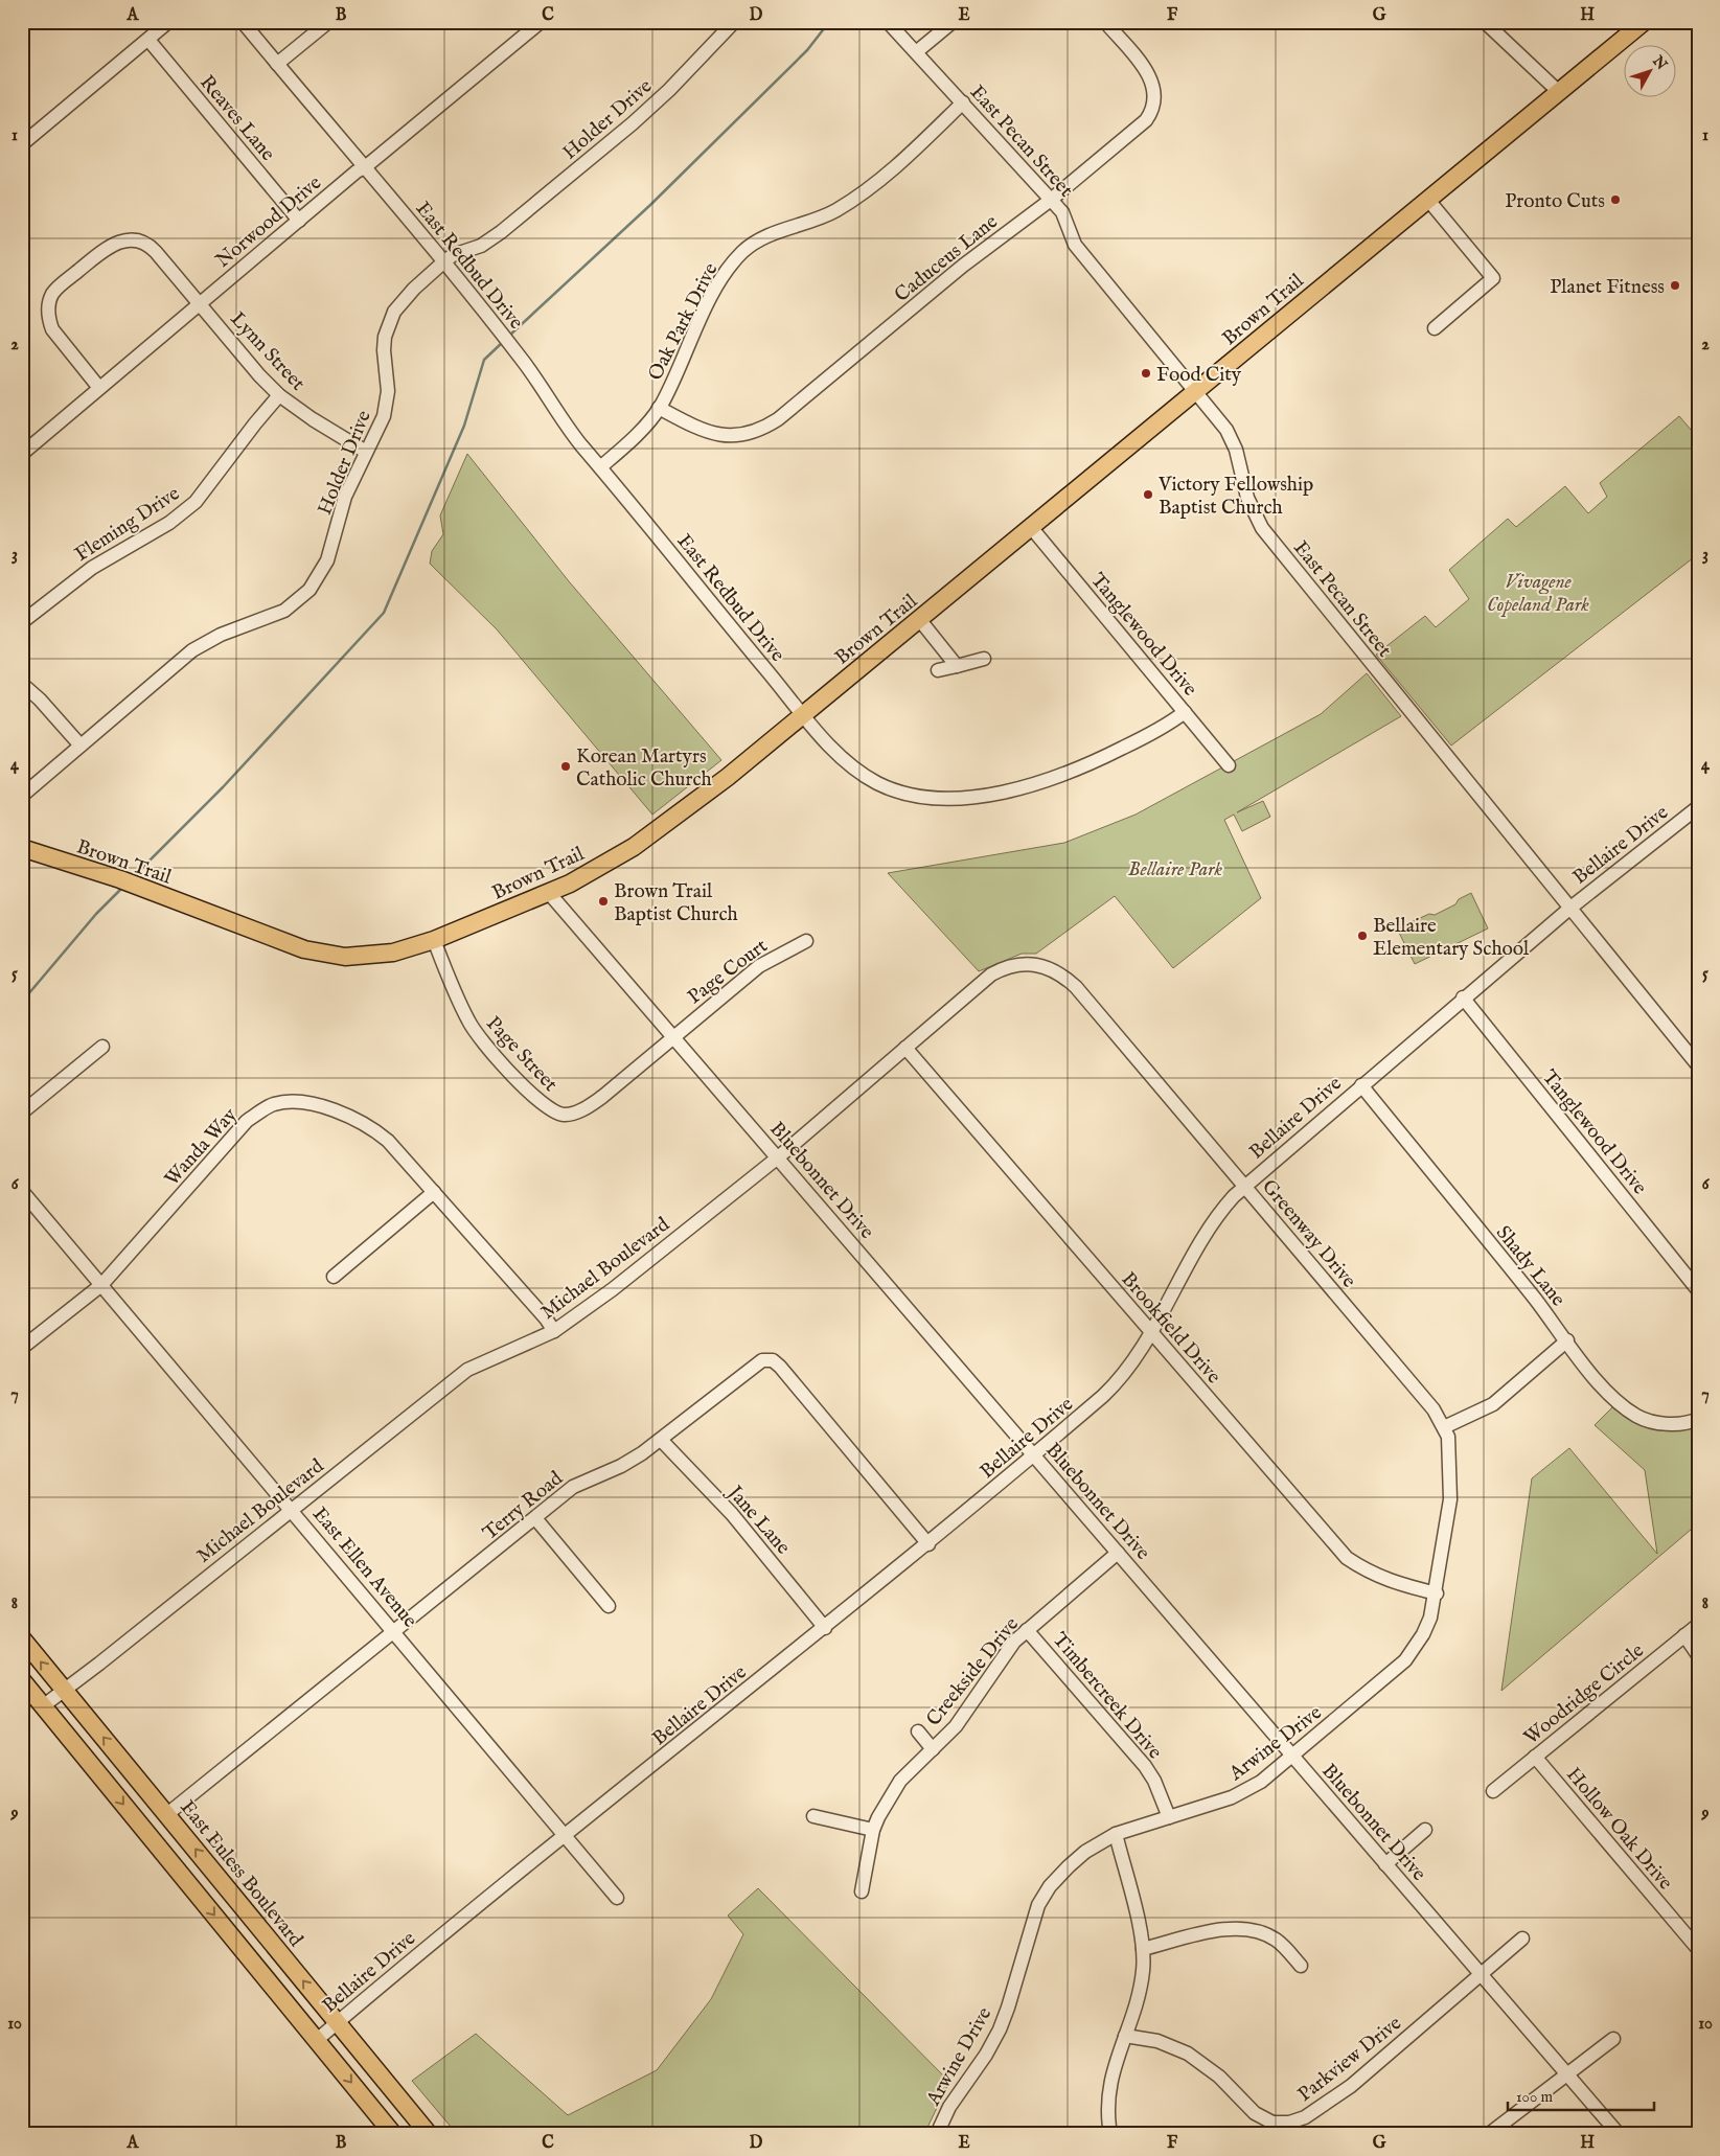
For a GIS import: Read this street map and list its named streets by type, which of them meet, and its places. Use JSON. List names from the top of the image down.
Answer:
{
  "streets": {
    "main road": ["Brown Trail", "East Euless Boulevard"],
    "street": [
      "Reaves Lane",
      "Holder Drive",
      "East Pecan Street",
      "Norwood Drive",
      "Caduceus Lane",
      "East Redbud Drive",
      "Oak Park Drive",
      "Lynn Street",
      "Fleming Drive",
      "Tanglewood Drive",
      "Bellaire Drive",
      "Page Court",
      "Page Street",
      "Wanda Way",
      "Bluebonnet Drive",
      "Greenway Drive",
      "Shady Lane",
      "Michael Boulevard",
      "Brookfield Drive",
      "Terry Road",
      "Jane Lane",
      "East Ellen Avenue",
      "Creekside Drive",
      "Woodridge Circle",
      "Timbercreek Drive",
      "Arwine Drive",
      "Hollow Oak Drive",
      "Parkview Drive"
    ]
  },
  "crossings": [
    ["Reaves Lane", "Norwood Drive"],
    ["Holder Drive", "East Redbud Drive"],
    ["Holder Drive", "Lynn Street"],
    ["East Pecan Street", "Caduceus Lane"],
    ["East Pecan Street", "Brown Trail"],
    ["East Pecan Street", "Oak Park Drive"],
    ["East Pecan Street", "Bellaire Drive"],
    ["Norwood Drive", "East Redbud Drive"],
    ["Norwood Drive", "Lynn Street"],
    ["Caduceus Lane", "Oak Park Drive"],
    ["East Redbud Drive", "Brown Trail"],
    ["East Redbud Drive", "Oak Park Drive"],
    ["East Redbud Drive", "Tanglewood Drive"],
    ["Brown Trail", "Tanglewood Drive"],
    ["Brown Trail", "Page Street"],
    ["Brown Trail", "Bluebonnet Drive"],
    ["Lynn Street", "Fleming Drive"],
    ["Tanglewood Drive", "Bellaire Drive"],
    ["Bellaire Drive", "Bluebonnet Drive"],
    ["Bellaire Drive", "Greenway Drive"],
    ["Bellaire Drive", "Shady Lane"],
    ["Bellaire Drive", "Brookfield Drive"],
    ["Bellaire Drive", "Terry Road"],
    ["Bellaire Drive", "Jane Lane"],
    ["Bellaire Drive", "East Ellen Avenue"],
    ["Bellaire Drive", "East Euless Boulevard"],
    ["Page Court", "Page Street"],
    ["Page Court", "Bluebonnet Drive"],
    ["Page Street", "Bluebonnet Drive"],
    ["Wanda Way", "Michael Boulevard"],
    ["Wanda Way", "East Ellen Avenue"],
    ["Bluebonnet Drive", "Michael Boulevard"],
    ["Bluebonnet Drive", "Creekside Drive"],
    ["Bluebonnet Drive", "Arwine Drive"],
    ["Bluebonnet Drive", "Parkview Drive"],
    ["Greenway Drive", "Michael Boulevard"],
    ["Greenway Drive", "Arwine Drive"],
    ["Michael Boulevard", "Brookfield Drive"],
    ["Michael Boulevard", "East Ellen Avenue"],
    ["Michael Boulevard", "East Euless Boulevard"],
    ["Brookfield Drive", "Arwine Drive"],
    ["Terry Road", "Jane Lane"],
    ["Terry Road", "East Ellen Avenue"],
    ["Terry Road", "East Euless Boulevard"],
    ["Creekside Drive", "Timbercreek Drive"],
    ["Woodridge Circle", "Hollow Oak Drive"],
    ["Timbercreek Drive", "Arwine Drive"]
  ],
  "parks": ["Vivagene Copeland Park", "Bellaire Park"],
  "places": [
    "Pronto Cuts",
    "Planet Fitness",
    "Food City",
    "Victory Fellowship Baptist Church",
    "Korean Martyrs Catholic Church",
    "Brown Trail Baptist Church",
    "Bellaire Elementary School"
  ],
  "scale_bar": "100 m",
  "north": "top right",
  "grid": {
    "columns": [
      "A",
      "B",
      "C",
      "D",
      "E",
      "F",
      "G",
      "H"
    ],
    "rows": [
      "1",
      "2",
      "3",
      "4",
      "5",
      "6",
      "7",
      "8",
      "9",
      "10"
    ]
  }
}
